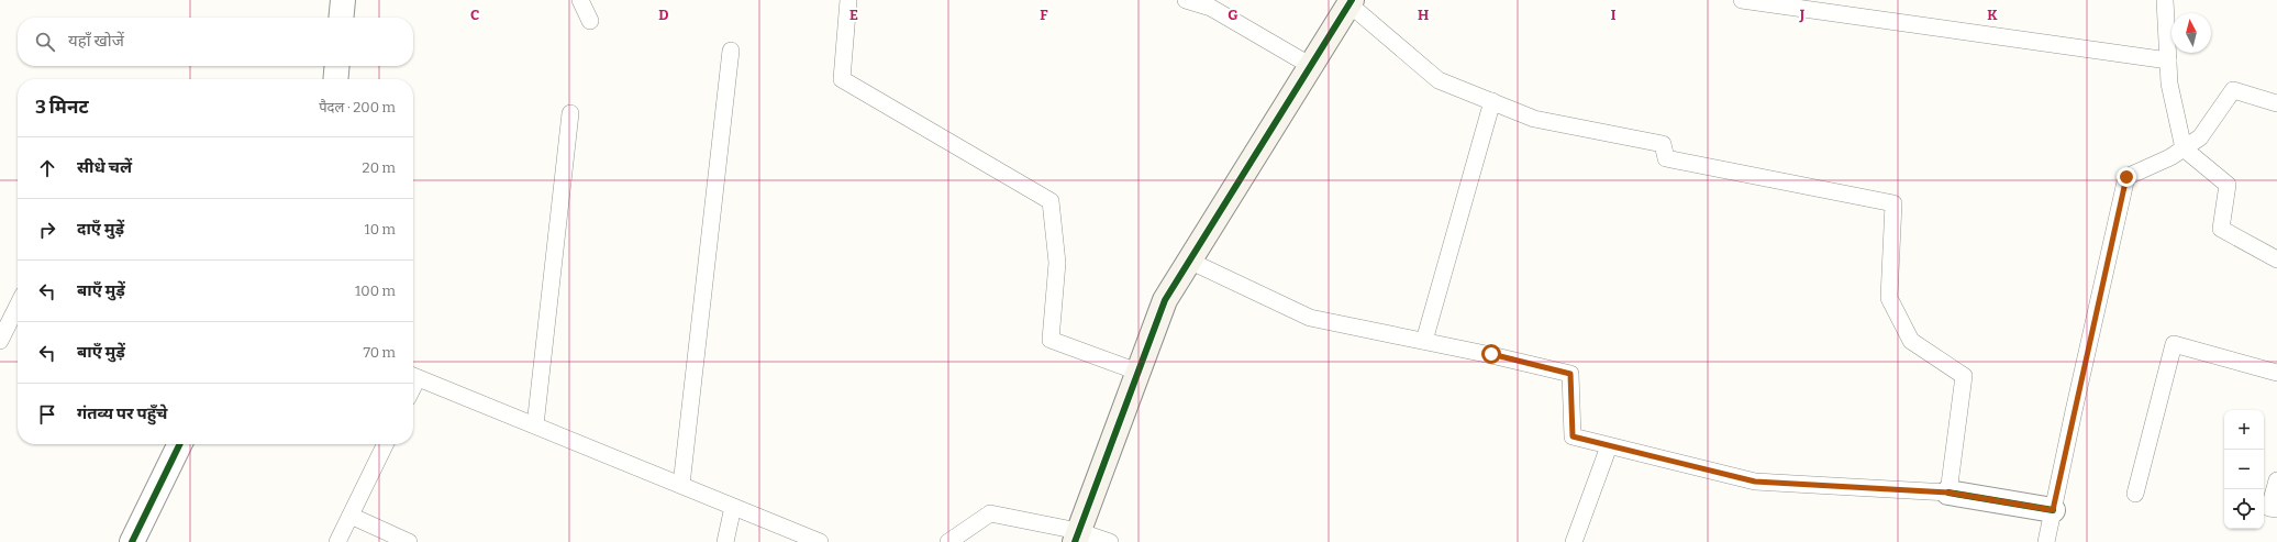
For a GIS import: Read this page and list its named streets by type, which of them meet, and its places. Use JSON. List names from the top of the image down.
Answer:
{
  "north": "top",
  "page": {
    "search": "यहाँ खोजें",
    "heading": ["3 मिनट", "पैदल · 200 m"],
    "list": [
      ["सीधे चलें", "20 m"],
      ["दाएँ मुड़ें", "10 m"],
      ["बाएँ मुड़ें", "100 m"],
      ["बाएँ मुड़ें", "70 m"],
      "गंतव्य पर पहुँचे"
    ],
    "map_buttons": ["+", "−"]
  },
  "grid": {
    "columns": [
      "C",
      "D",
      "E",
      "F",
      "G",
      "H",
      "I",
      "J",
      "K"
    ]
  }
}
